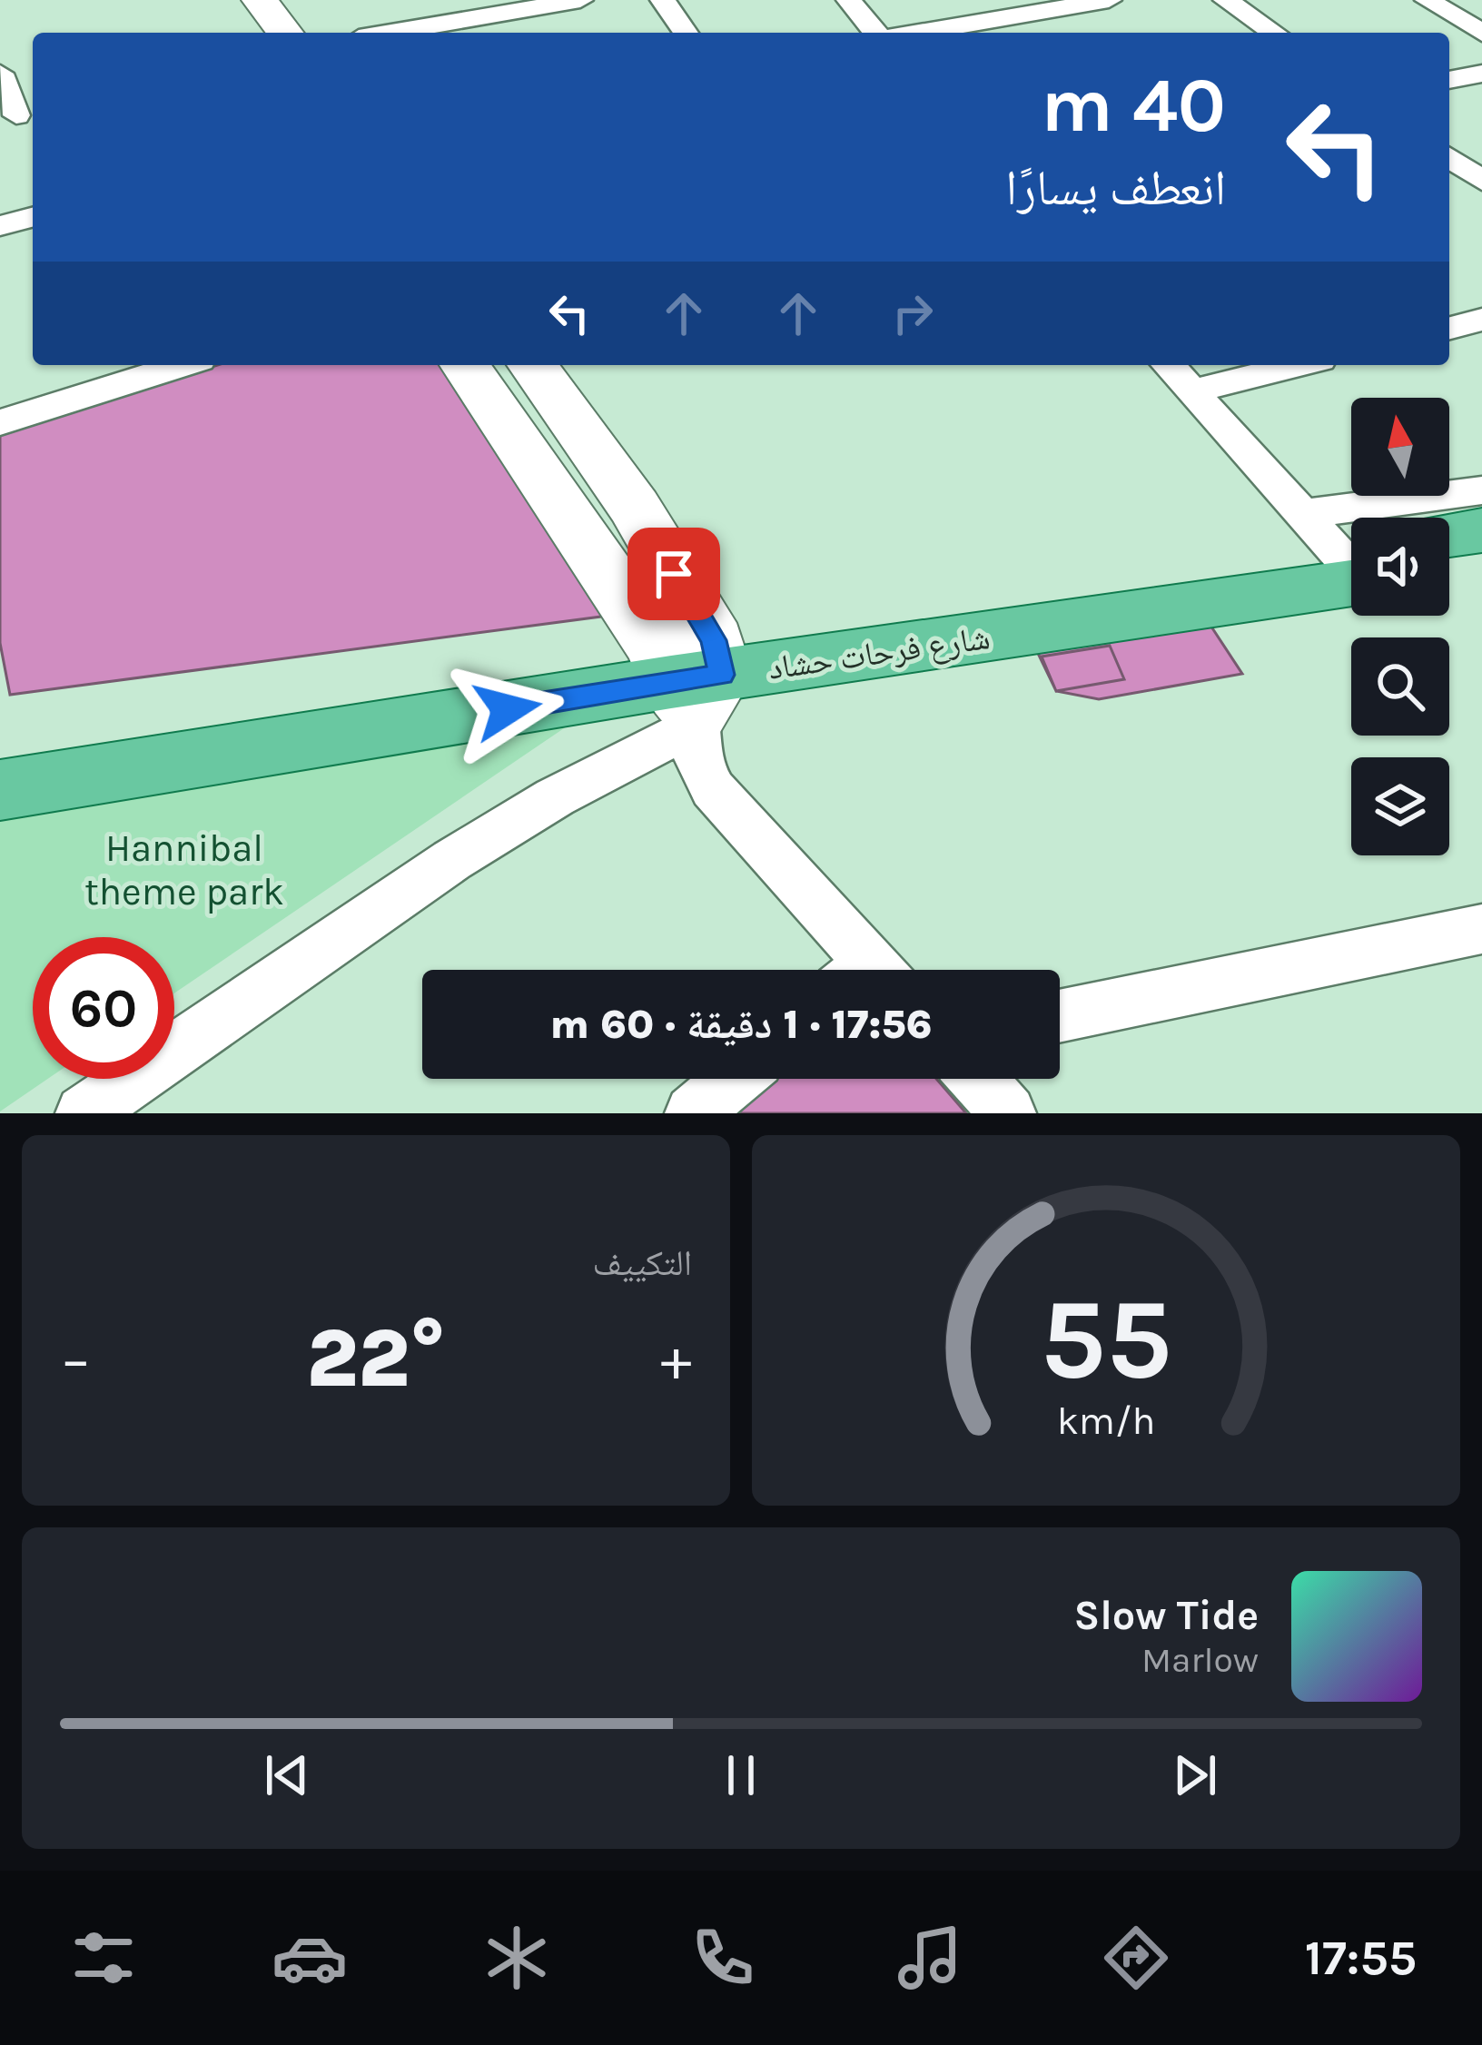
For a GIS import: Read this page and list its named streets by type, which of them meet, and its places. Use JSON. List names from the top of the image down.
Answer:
{
  "streets": {
    "main road": ["شارع فرحات حشاد"]
  },
  "parks": ["Hannibal theme park"],
  "north": "top",
  "page": {
    "turn": ["40 m", "انعطف يسارًا"],
    "limit": "60",
    "trip": "17:56 · 1 دقيقة · 60 m",
    "tile": "التكييف",
    "heat": ["−", "22°", "+"],
    "song": ["Slow Tide", "Marlow"],
    "tabs": "17:55",
    "gauge": ["55", "km/h"]
  }
}
